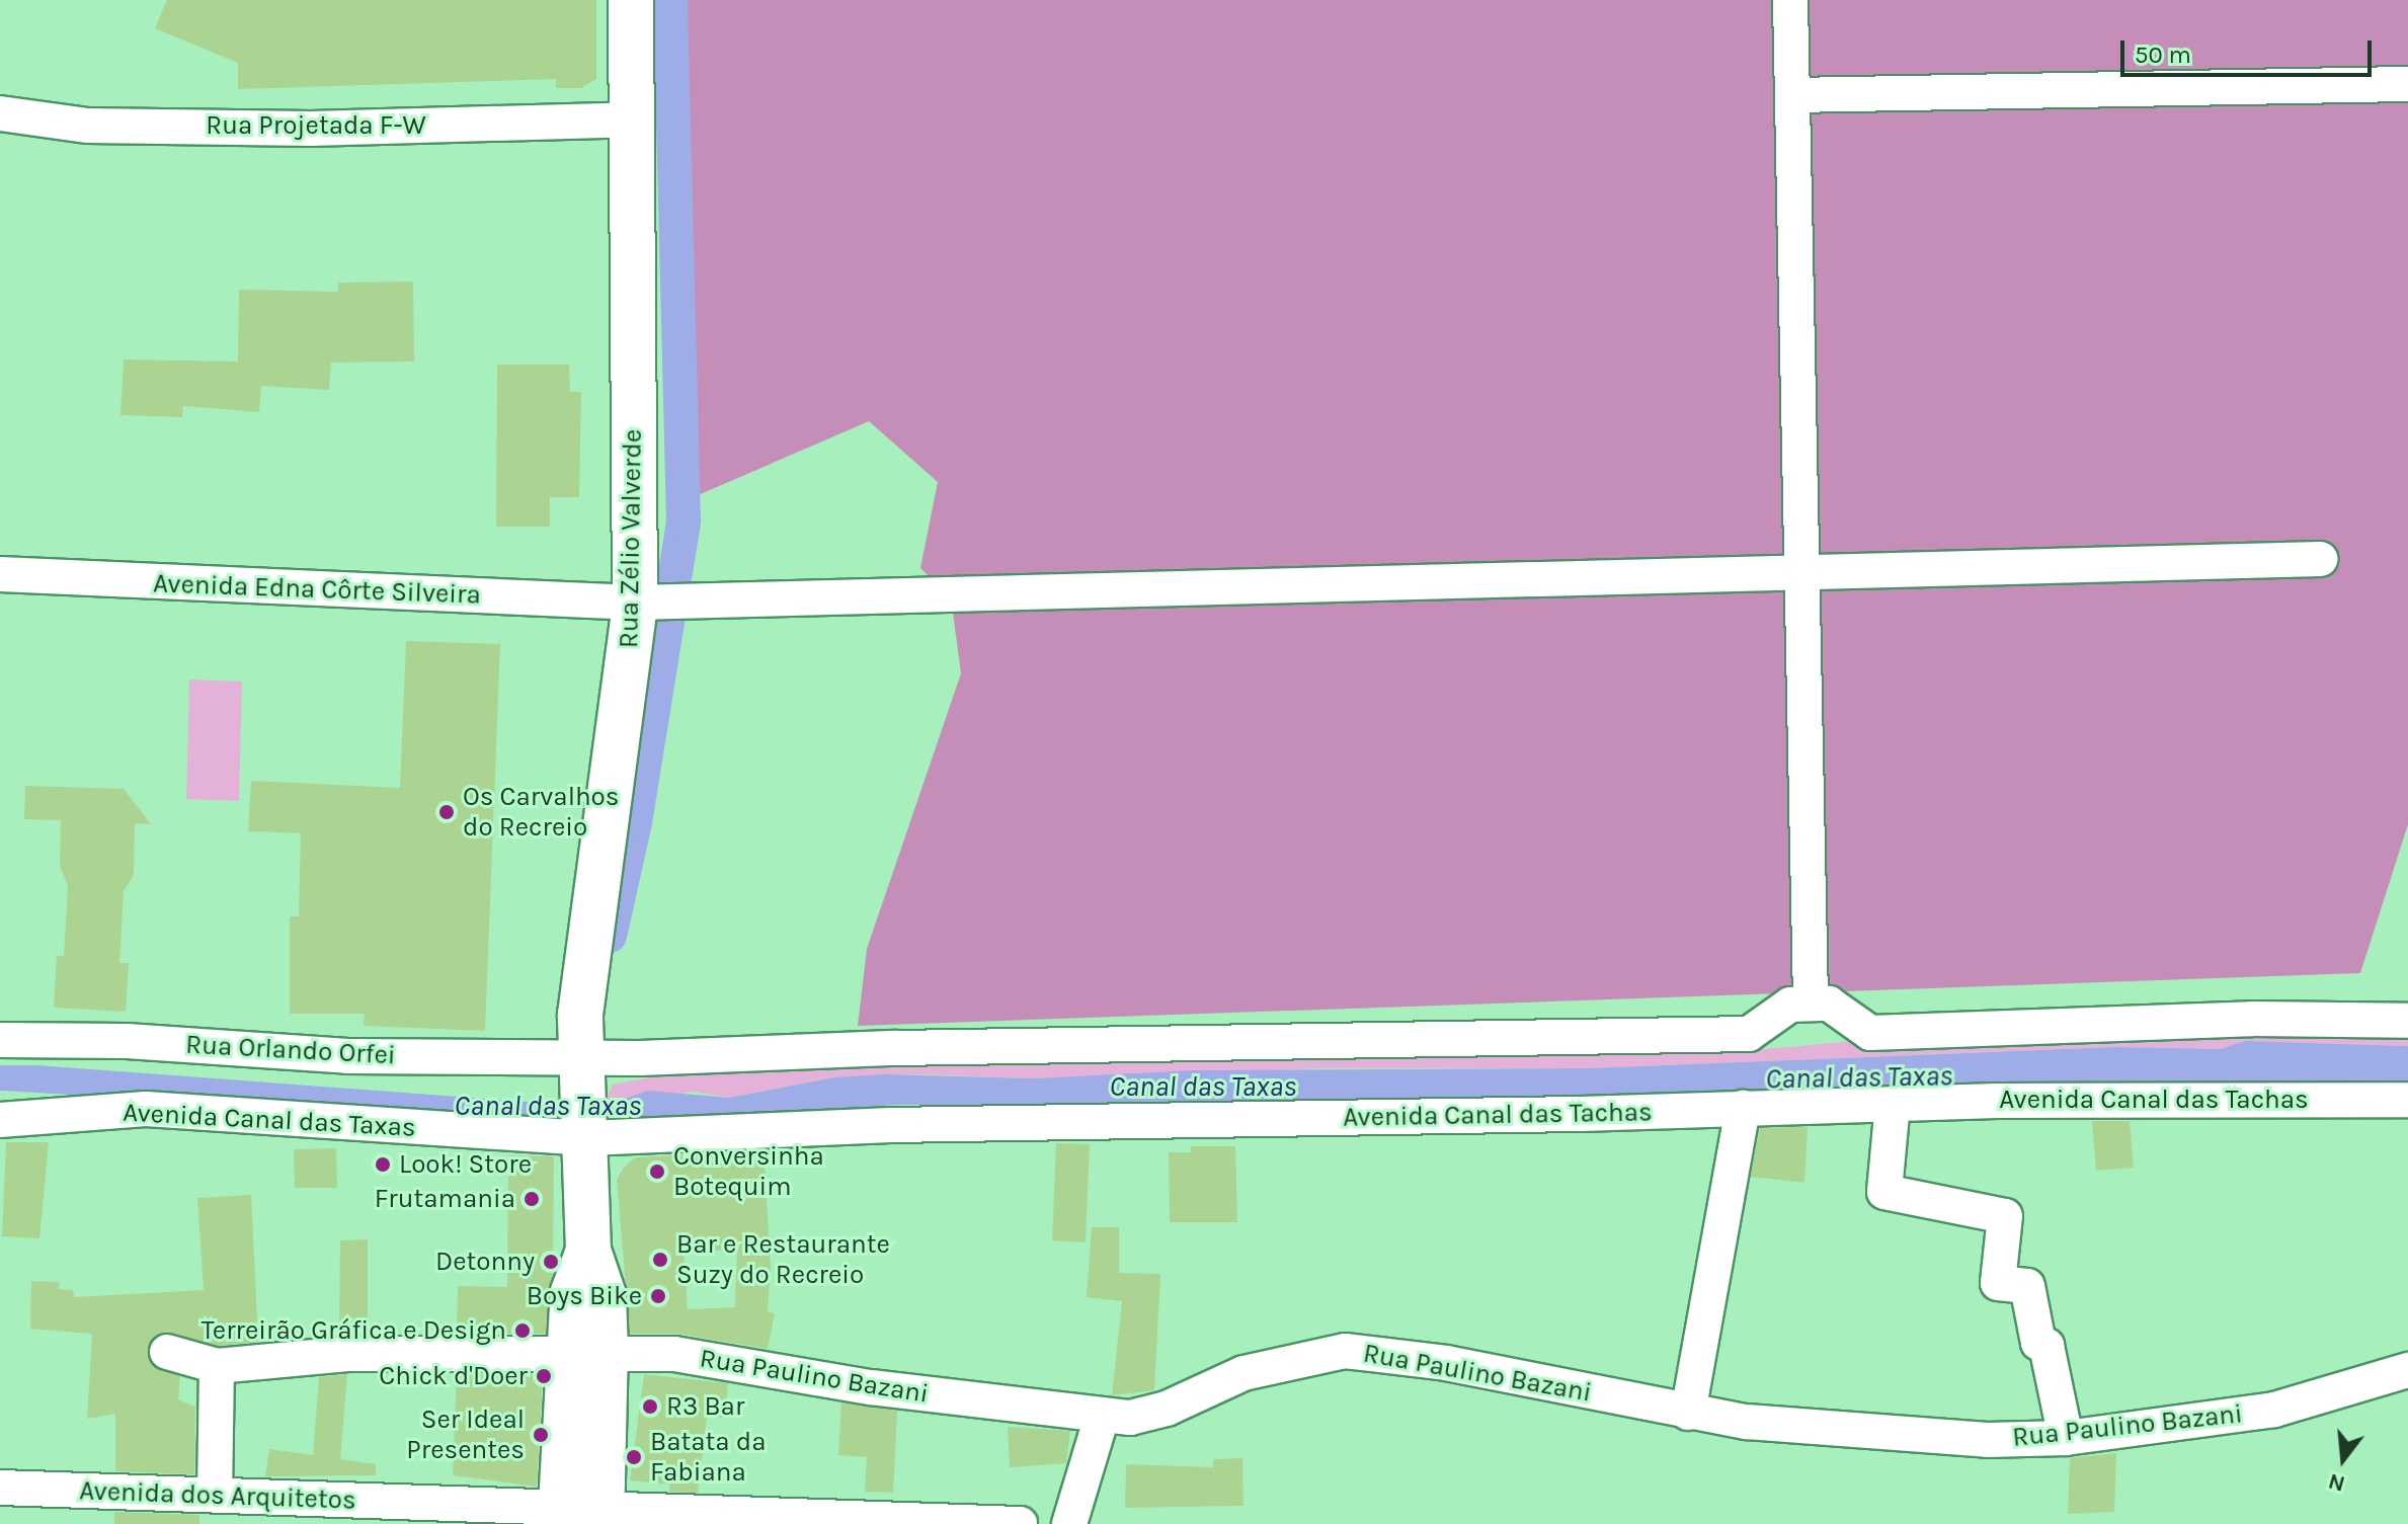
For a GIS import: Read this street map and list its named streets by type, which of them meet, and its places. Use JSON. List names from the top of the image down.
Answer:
{
  "streets": {
    "street": [
      "Rua Projetada F-W",
      "Rua Zélio Valverde",
      "Avenida Edna Côrte Silveira",
      "Rua Orlando Orfei",
      "Avenida Canal das Tachas",
      "Avenida Canal das Taxas",
      "Rua Paulino Bazani",
      "Avenida dos Arquitetos"
    ]
  },
  "crossings": [
    ["Rua Projetada F-W", "Rua Zélio Valverde"],
    ["Rua Zélio Valverde", "Avenida Edna Côrte Silveira"],
    ["Rua Zélio Valverde", "Rua Orlando Orfei"],
    ["Rua Zélio Valverde", "Avenida Canal das Tachas"],
    ["Rua Zélio Valverde", "Avenida Canal das Taxas"],
    ["Rua Zélio Valverde", "Rua Paulino Bazani"],
    ["Avenida Canal das Tachas", "Avenida Canal das Taxas"]
  ],
  "water": ["Canal das Taxas"],
  "places": [
    "Os Carvalhos do Recreio",
    "Look! Store",
    "Conversinha Botequim",
    "Frutamania",
    "Bar e Restaurante Suzy do Recreio",
    "Detonny",
    "Boys Bike",
    "Terreirão Gráfica e Design",
    "Chick d'Doer",
    "R3 Bar",
    "Ser Ideal Presentes",
    "Batata da Fabiana"
  ],
  "scale_bar": "50 m",
  "north": "bottom"
}
